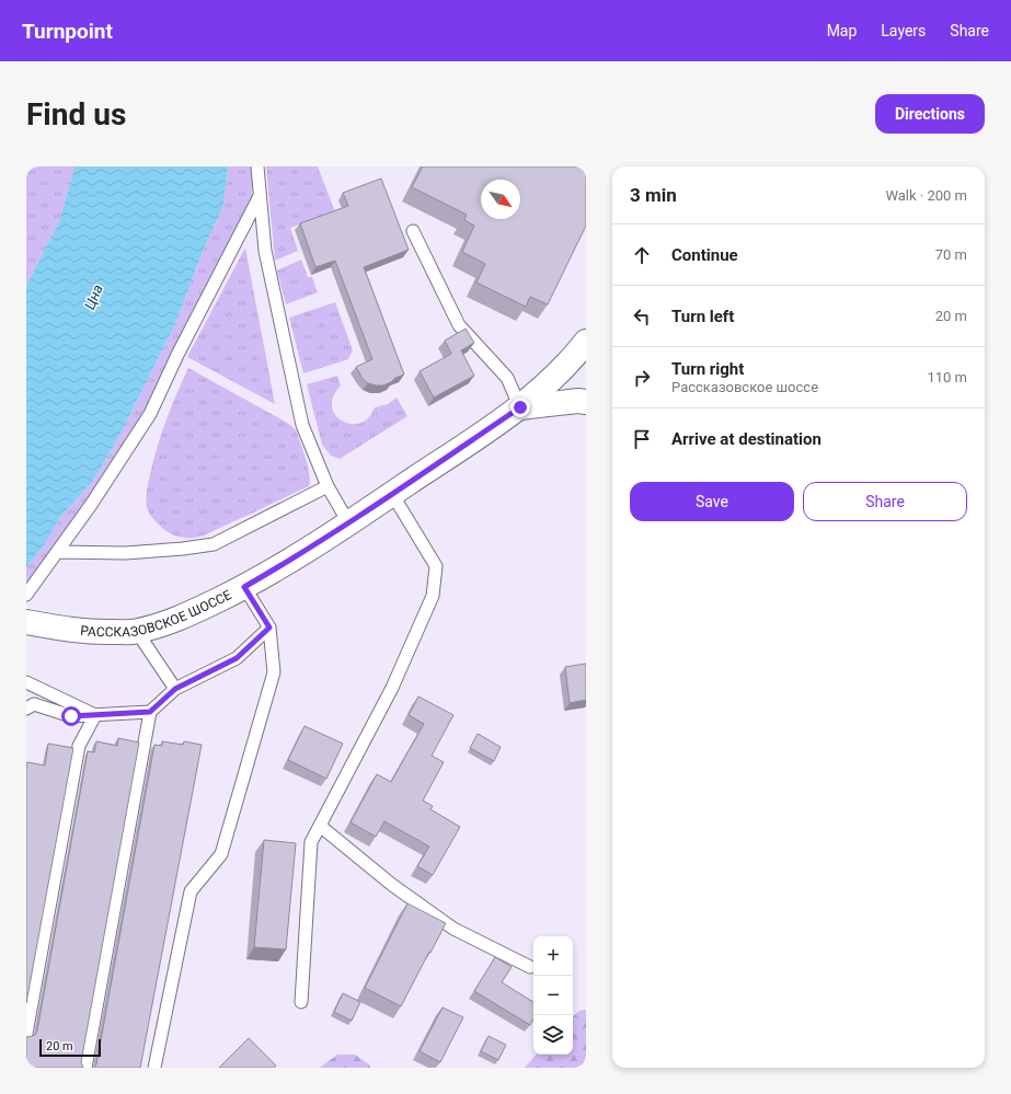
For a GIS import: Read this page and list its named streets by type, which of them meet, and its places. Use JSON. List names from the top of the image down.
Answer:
{
  "streets": {
    "main road": ["РАССКАЗОВСКОЕ ШОССЕ"]
  },
  "water": ["Цна"],
  "scale_bar": "20 m",
  "north": "bottom right",
  "page": {
    "header": "Turnpoint",
    "nav": ["Map", "Layers", "Share"],
    "buttons": [
      "Directions",
      ["Save", "Share"]
    ],
    "title": "Find us",
    "heading": ["3 min", "Walk · 200 m"],
    "list": [
      ["Continue", "70 m"],
      ["Turn left", "20 m"],
      ["Turn right", "Рассказовское шоссе", "110 m"],
      "Arrive at destination"
    ],
    "map_buttons": ["+", "−"],
    "scale": "20 m"
  }
}
